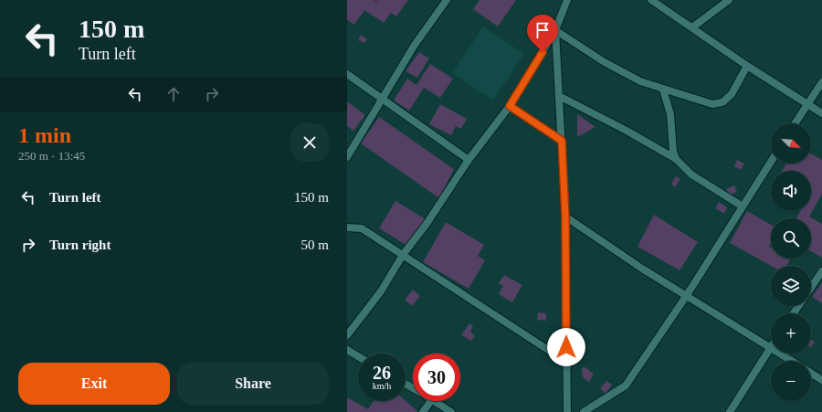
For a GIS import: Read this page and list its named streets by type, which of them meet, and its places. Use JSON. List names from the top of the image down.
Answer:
{
  "north": "bottom right",
  "page": {
    "turn": ["150 m", "Turn left"],
    "heading": ["1 min", "250 m · 13:45"],
    "map_buttons": ["+", "−"],
    "list": [
      {
        "name": "Turn left",
        "value": "150 m"
      },
      {
        "name": "Turn right",
        "value": "50 m"
      }
    ],
    "speed": "26 km/h",
    "limit": "30",
    "buttons": ["Exit", "Share"]
  }
}
